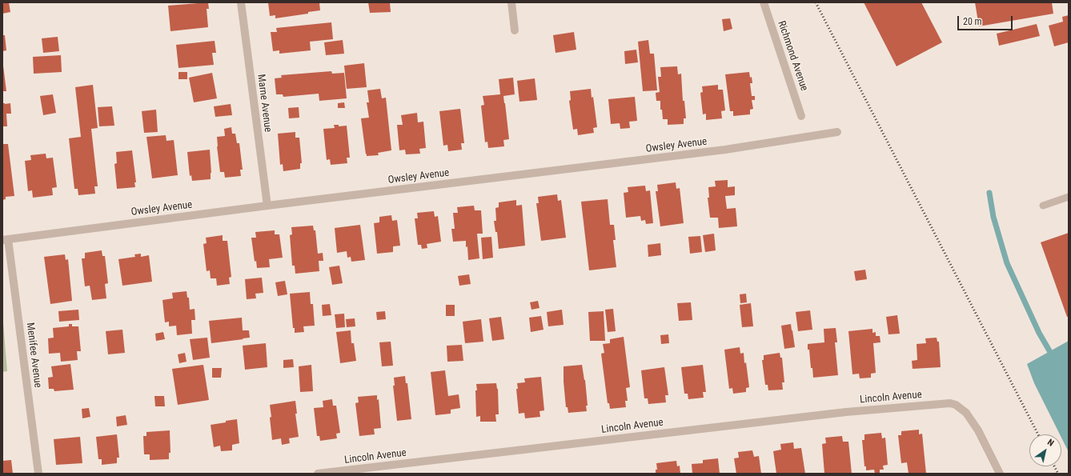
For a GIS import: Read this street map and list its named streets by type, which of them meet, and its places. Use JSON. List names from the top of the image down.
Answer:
{
  "streets": {
    "street": [
      "Richmond Avenue",
      "Marne Avenue",
      "Owsley Avenue",
      "Menifee Avenue",
      "Lincoln Avenue"
    ]
  },
  "crossings": [
    ["Marne Avenue", "Owsley Avenue"],
    ["Owsley Avenue", "Menifee Avenue"]
  ],
  "scale_bar": "20 m",
  "north": "top right"
}
